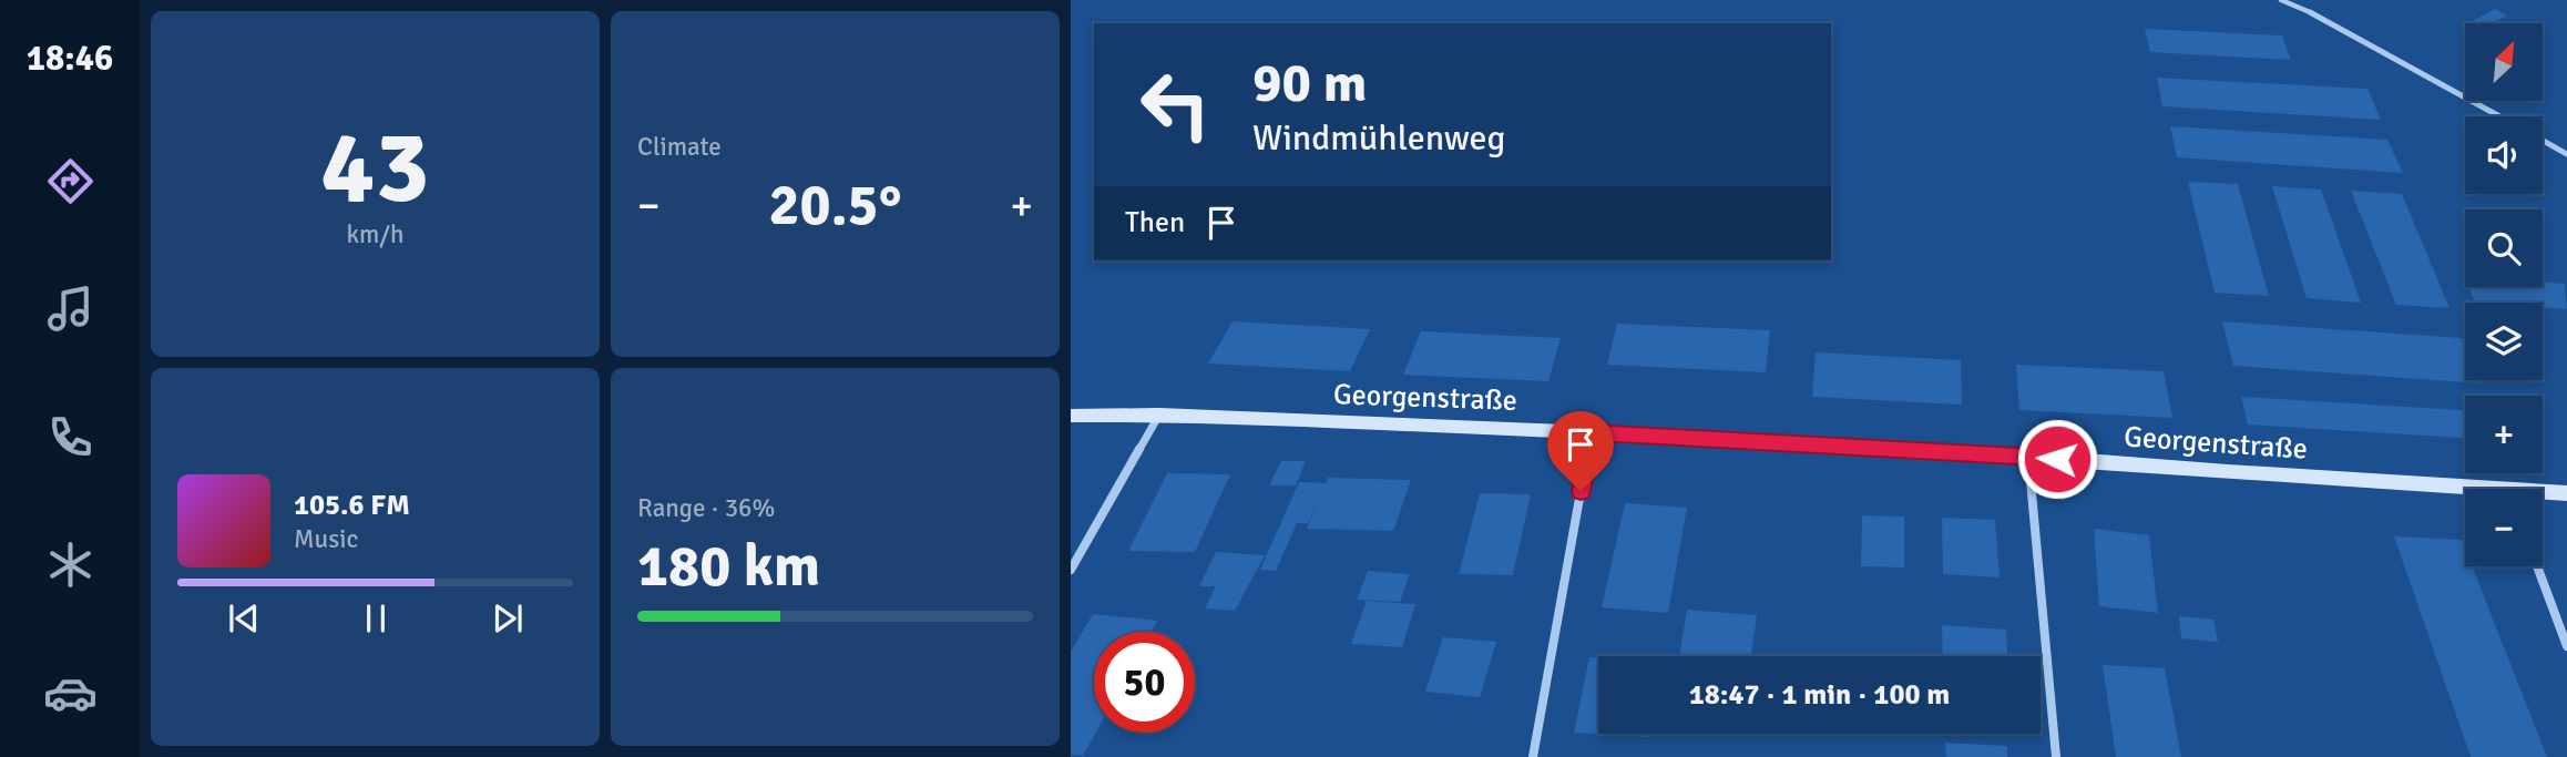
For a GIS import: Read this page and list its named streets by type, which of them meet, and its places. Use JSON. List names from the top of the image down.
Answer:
{
  "streets": {
    "main road": ["Georgenstraße"]
  },
  "north": "top right",
  "page": {
    "tabs": "18:46",
    "tile": [
      ["43", "km/h"],
      "Climate",
      ["Range · 36%", "180 km"]
    ],
    "map_buttons": ["+", "−"],
    "turn": ["90 m", "Windmühlenweg"],
    "heat": ["−", "20.5°", "+"],
    "then": "Then",
    "song": ["105.6 FM", "Music"],
    "limit": "50",
    "trip": "18:47 · 1 min · 100 m"
  }
}
